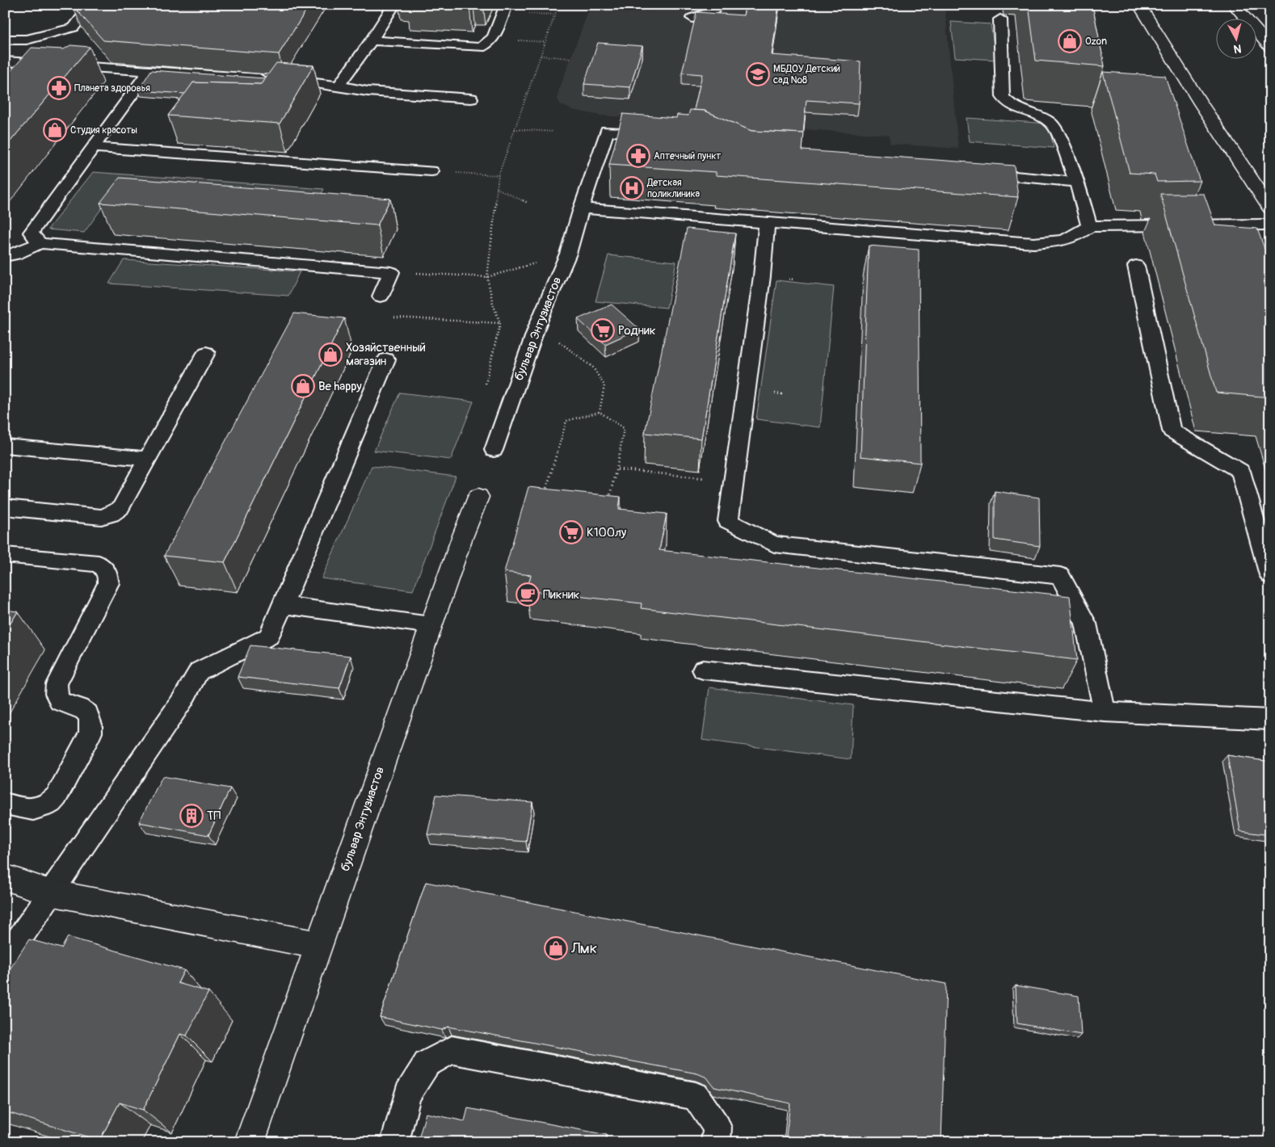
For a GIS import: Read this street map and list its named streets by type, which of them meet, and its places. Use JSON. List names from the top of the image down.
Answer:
{
  "streets": {
    "street": ["бульвар Энтузиастов"]
  },
  "places": {
    "shop": [
      "Ozon",
      "Студия красоты",
      "Хозяйственный магазин",
      "Be happy",
      "Лмк"
    ],
    "school or university": ["МБДОУ Детский сад №8"],
    "pharmacy": ["Планета здоровья", "Аптечный пункт"],
    "hospital": ["Детская поликлиника"],
    "supermarket": ["Родник", "К100лу"],
    "cafe": ["Пикник"],
    "building": ["ТП"]
  },
  "north": "bottom"
}
